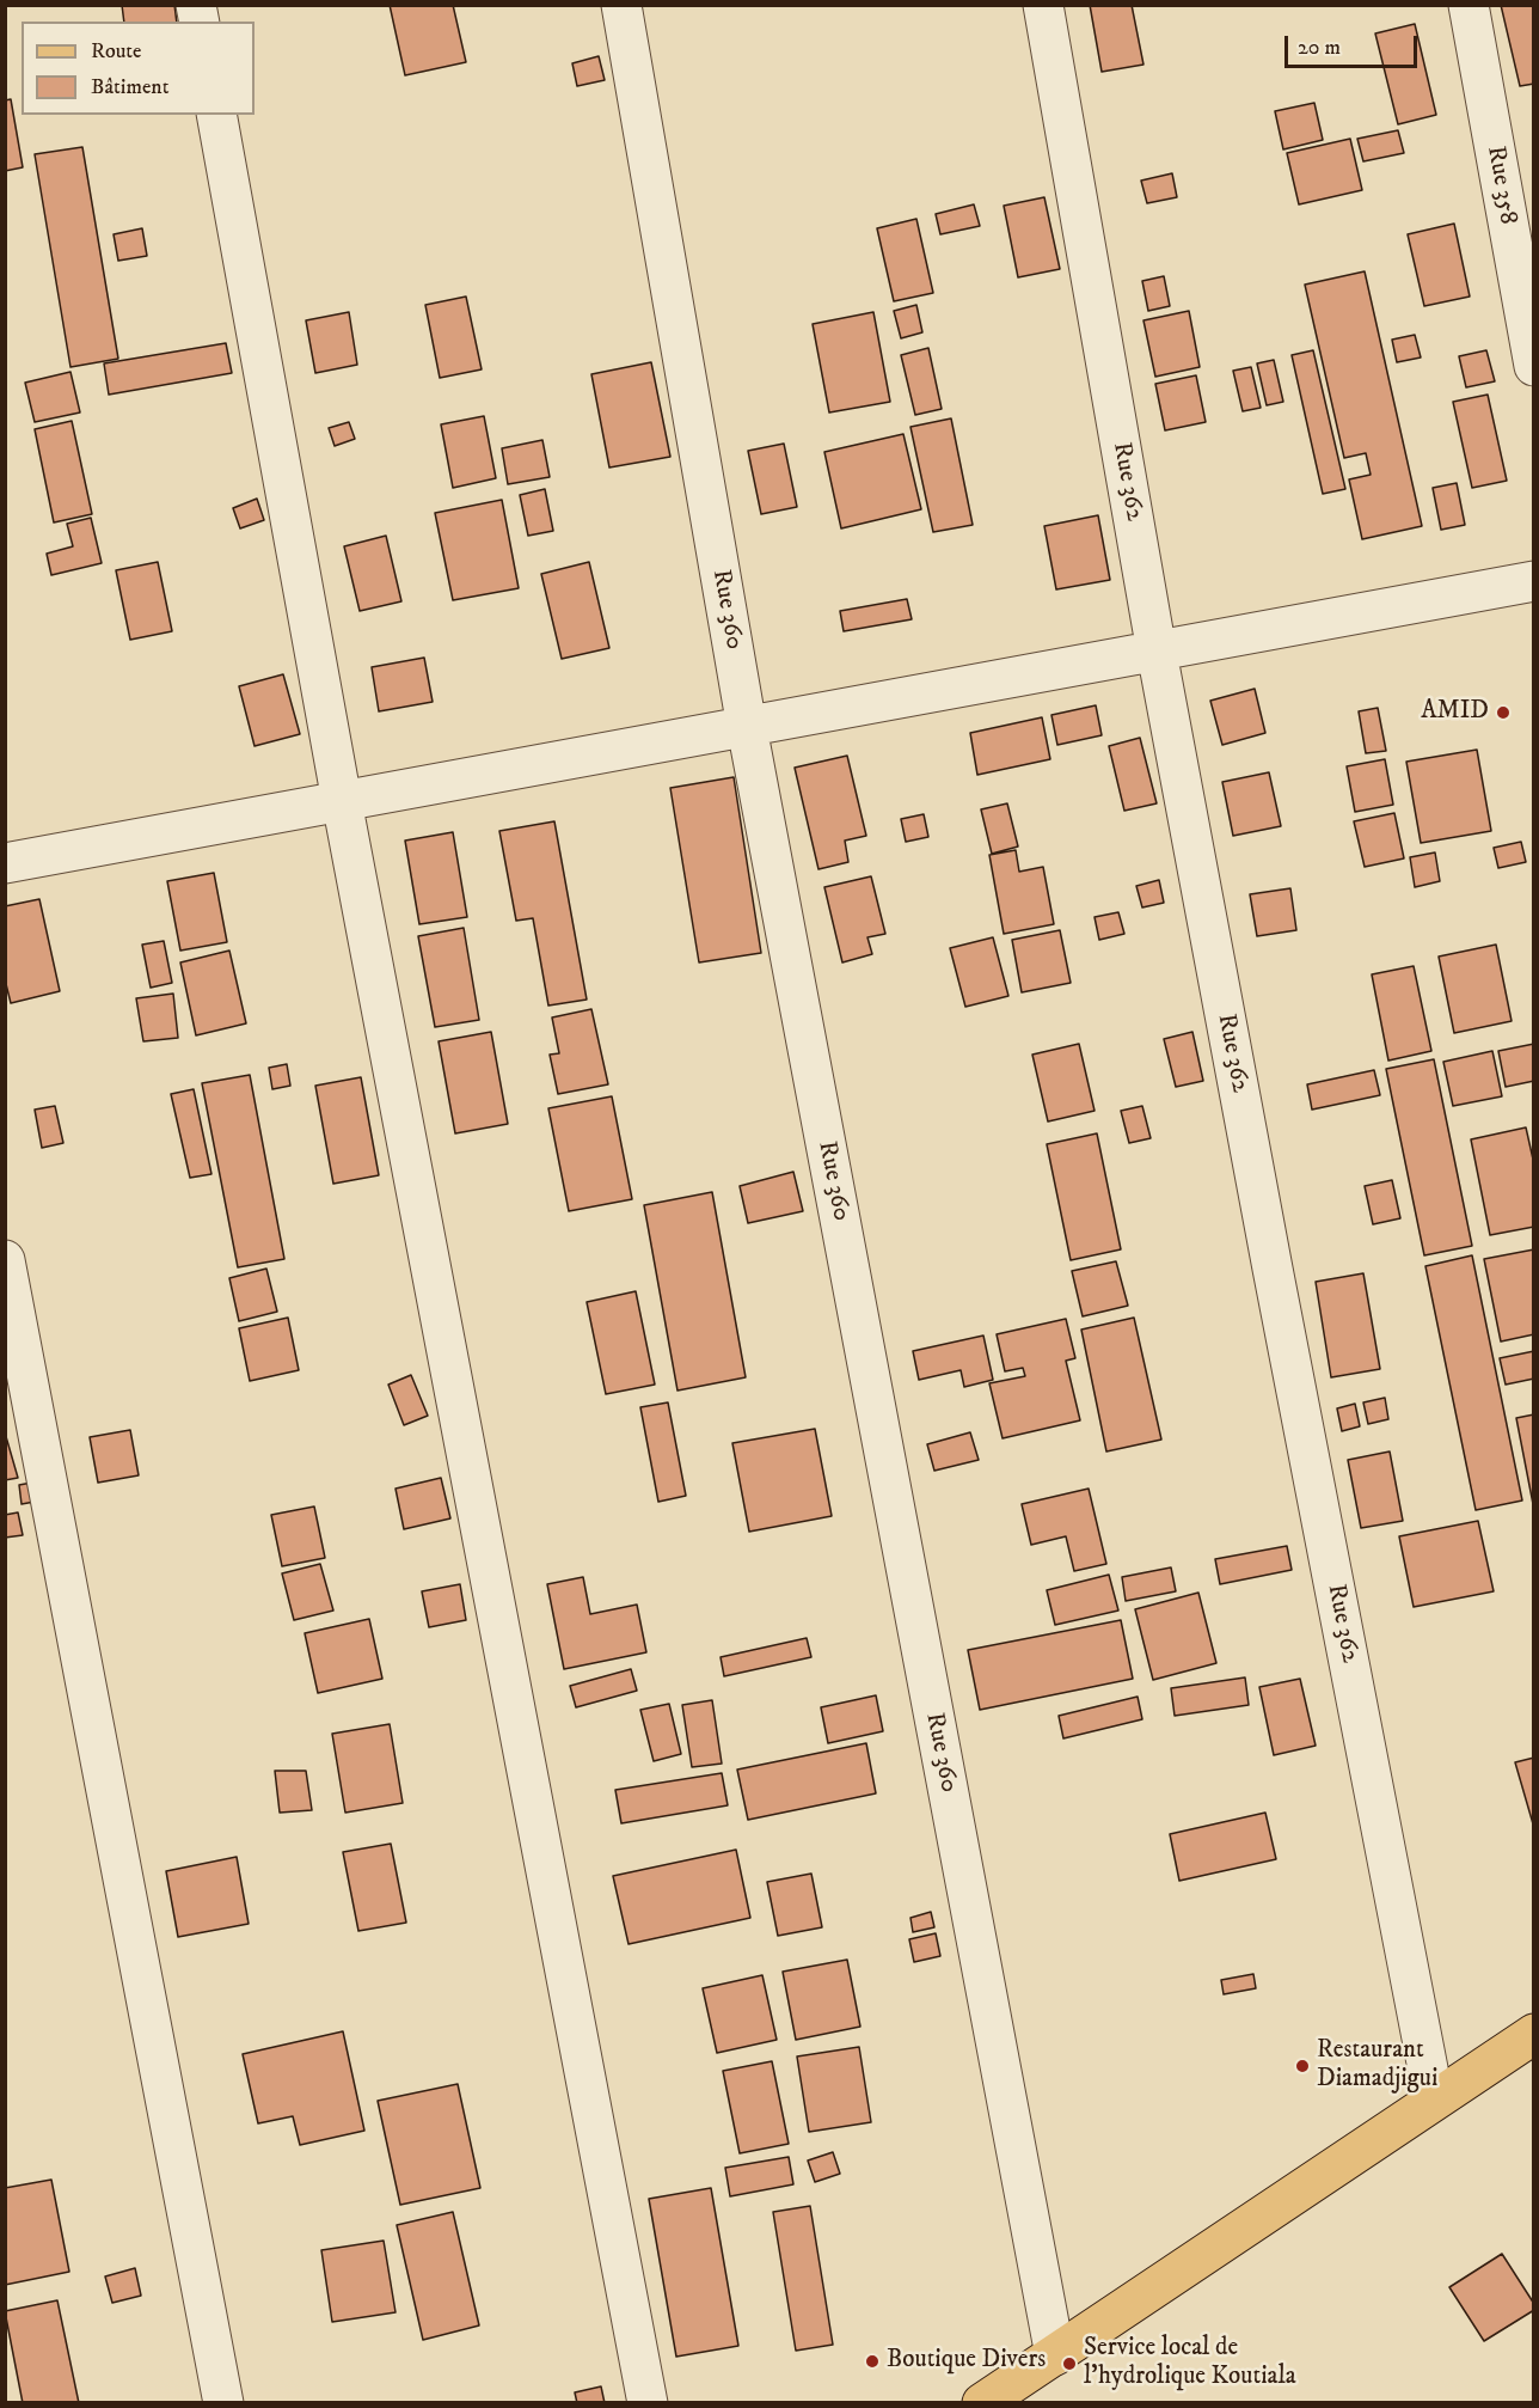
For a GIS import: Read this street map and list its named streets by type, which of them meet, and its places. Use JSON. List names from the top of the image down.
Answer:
{
  "streets": {
    "street": ["Rue 358", "Rue 362", "Rue 360"]
  },
  "places": [
    "AMID",
    "Restaurant Diamadjigui",
    "Boutique Divers",
    "Service local de l'hydrolique Koutiala"
  ],
  "legend": ["Route", "Bâtiment"],
  "scale_bar": "20 m"
}
